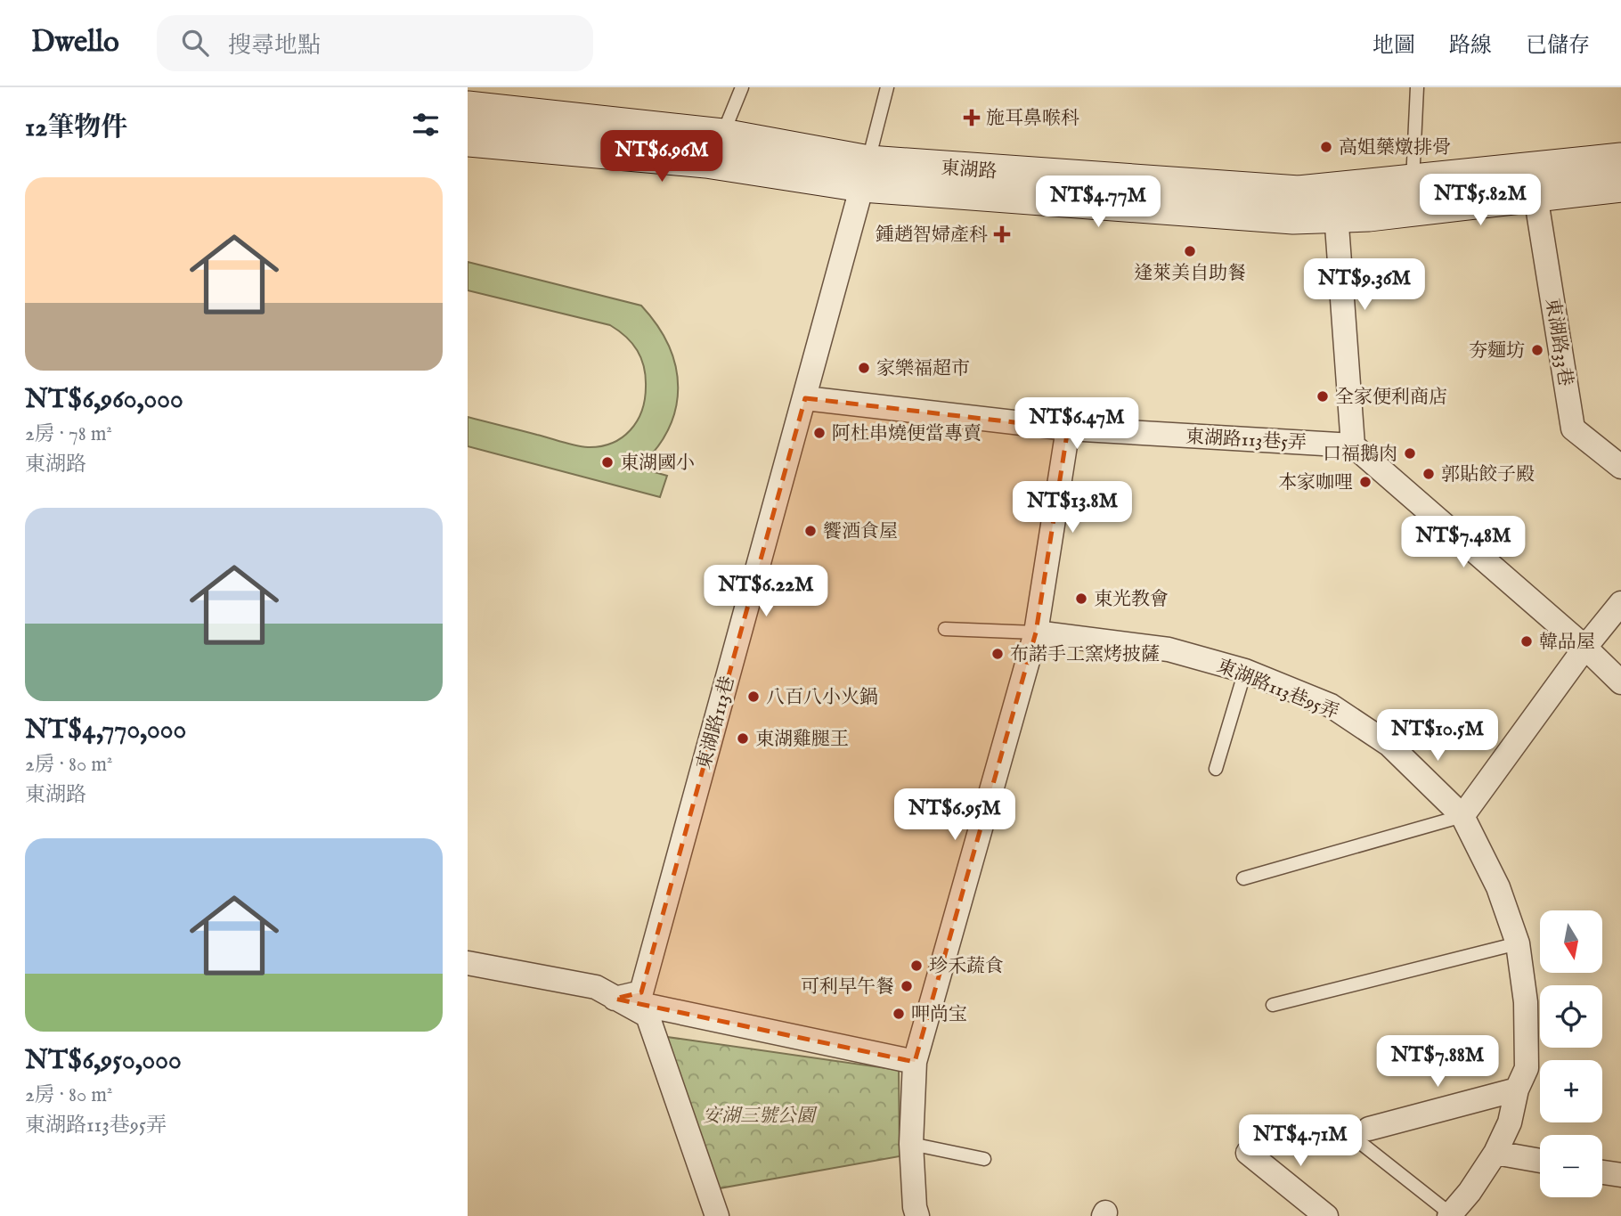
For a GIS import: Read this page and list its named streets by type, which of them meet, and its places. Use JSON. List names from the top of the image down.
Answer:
{
  "streets": {
    "street": [
      "東湖路",
      "東湖路33巷",
      "東湖路113巷5弄",
      "東湖路113巷95弄",
      "東湖路113巷"
    ]
  },
  "crossings": [
    ["東湖路", "東湖路33巷"],
    ["東湖路", "東湖路113巷"],
    ["東湖路113巷5弄", "東湖路113巷"]
  ],
  "parks": ["安湖三號公園"],
  "places": {
    "health": ["施耳鼻喉科", "鍾趙智婦產科"],
    "other": [
      "高姐藥燉排骨",
      "逢萊美自助餐",
      "夯麵坊",
      "家樂福超市",
      "全家便利商店",
      "阿杜串燒便當專賣",
      "口福鵝肉",
      "東湖國小",
      "郭貼餃子殿",
      "本家咖哩",
      "饗酒食屋",
      "東光教會",
      "韓品屋",
      "布諾手工窯烤披薩",
      "八百八小火鍋",
      "東湖雞腿王",
      "珍禾蔬食",
      "可利早午餐",
      "呷尚宝"
    ]
  },
  "north": "bottom",
  "page": {
    "header": "Dwello",
    "search": "搜尋地點",
    "nav": ["地圖", "路線", "已儲存"],
    "heading": "12筆物件",
    "price": [
      "NT$6.96M",
      "NT$5.82M",
      "NT$4.77M",
      "NT$9.36M",
      "NT$6.47M",
      "NT$13.8M",
      "NT$7.48M",
      "NT$6.22M",
      "NT$10.5M",
      "NT$6.95M",
      "NT$7.88M",
      "NT$4.71M"
    ],
    "list": [
      {
        "name": "NT$6,960,000",
        "note": "2房 · 78 m² · 東湖路"
      },
      {
        "name": "NT$4,770,000",
        "note": "2房 · 80 m² · 東湖路"
      },
      {
        "name": "NT$6,950,000",
        "note": "2房 · 80 m² · 東湖路113巷95弄"
      }
    ],
    "map_buttons": ["+", "−"]
  }
}
